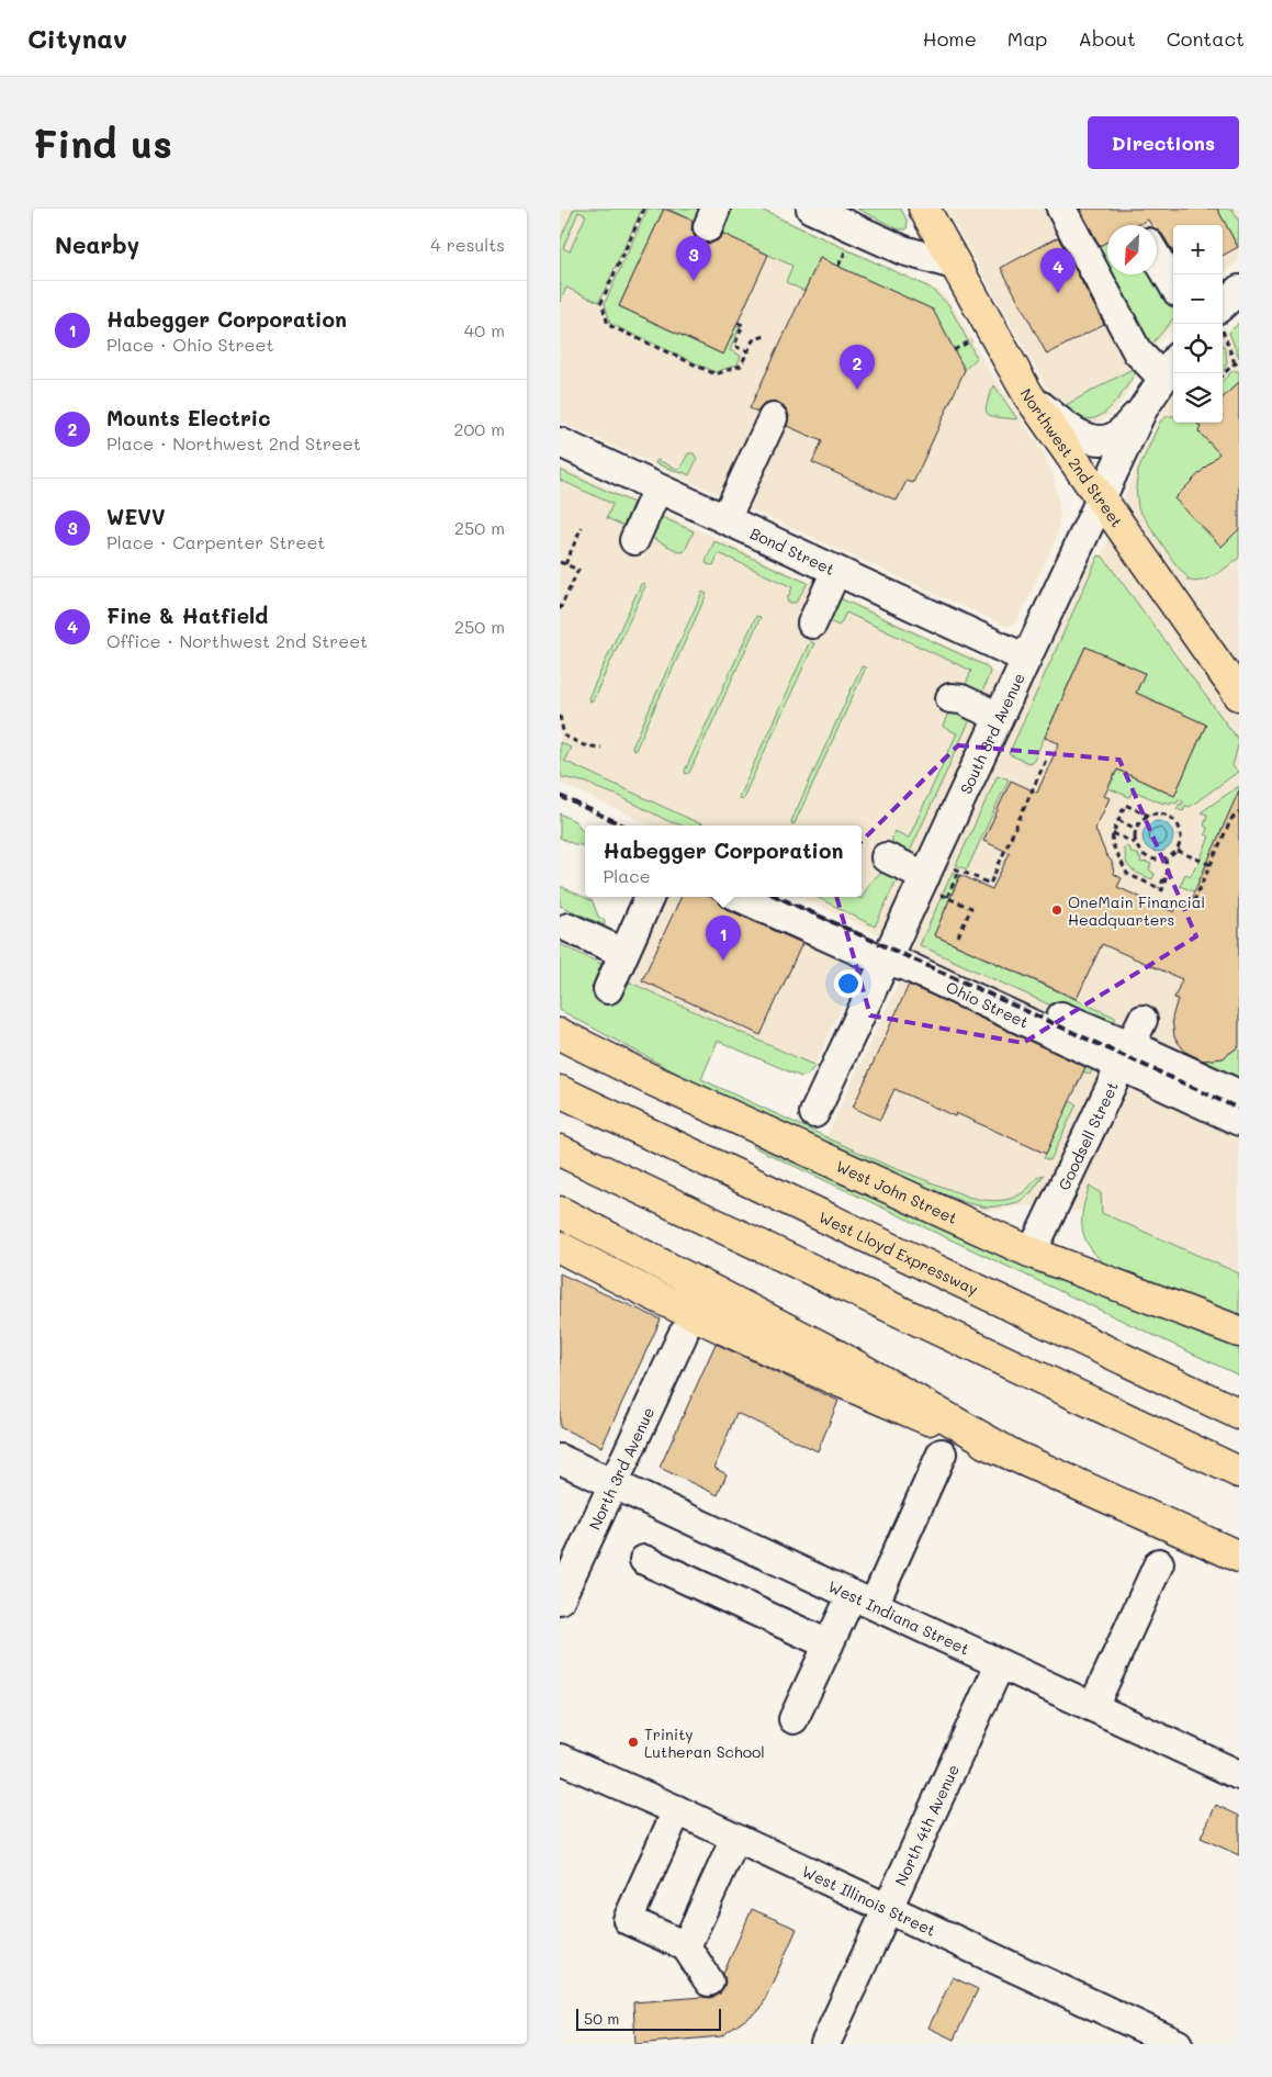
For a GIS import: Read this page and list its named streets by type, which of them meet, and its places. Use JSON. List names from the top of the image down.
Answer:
{
  "streets": {
    "main road": ["Northwest 2nd Street", "West John Street", "West Lloyd Expressway"],
    "street": [
      "Bond Street",
      "South 3rd Avenue",
      "Ohio Street",
      "Goodsell Street",
      "North 3rd Avenue",
      "West Indiana Street",
      "North 4th Avenue",
      "West Illinois Street"
    ]
  },
  "crossings": [
    ["Northwest 2nd Street", "South 3rd Avenue"],
    ["Bond Street", "South 3rd Avenue"],
    ["South 3rd Avenue", "Ohio Street"],
    ["Ohio Street", "Goodsell Street"],
    ["Goodsell Street", "West John Street"],
    ["North 3rd Avenue", "West Indiana Street"],
    ["West Indiana Street", "North 4th Avenue"],
    ["North 4th Avenue", "West Illinois Street"]
  ],
  "places": ["OneMain Financial Headquarters", "Trinity Lutheran School"],
  "scale_bar": "50 m",
  "north": "bottom left",
  "page": {
    "header": "Citynav",
    "nav": [
      "Home",
      "Map",
      "About",
      "Contact"
    ],
    "buttons": "Directions",
    "title": "Find us",
    "heading": ["Nearby", "4 results"],
    "map_buttons": ["+", "−"],
    "pins": [
      "3",
      "4",
      "2",
      "1"
    ],
    "list": [
      {
        "mark": "1",
        "name": "Habegger Corporation",
        "note": "Place · Ohio Street",
        "value": "40 m"
      },
      {
        "mark": "2",
        "name": "Mounts Electric",
        "note": "Place · Northwest 2nd Street",
        "value": "200 m"
      },
      {
        "mark": "3",
        "name": "WEVV",
        "note": "Place · Carpenter Street",
        "value": "250 m"
      },
      {
        "mark": "4",
        "name": "Fine & Hatfield",
        "note": "Office · Northwest 2nd Street",
        "value": "250 m"
      }
    ],
    "popup": ["Habegger Corporation", "Place"],
    "scale": "50 m"
  }
}
